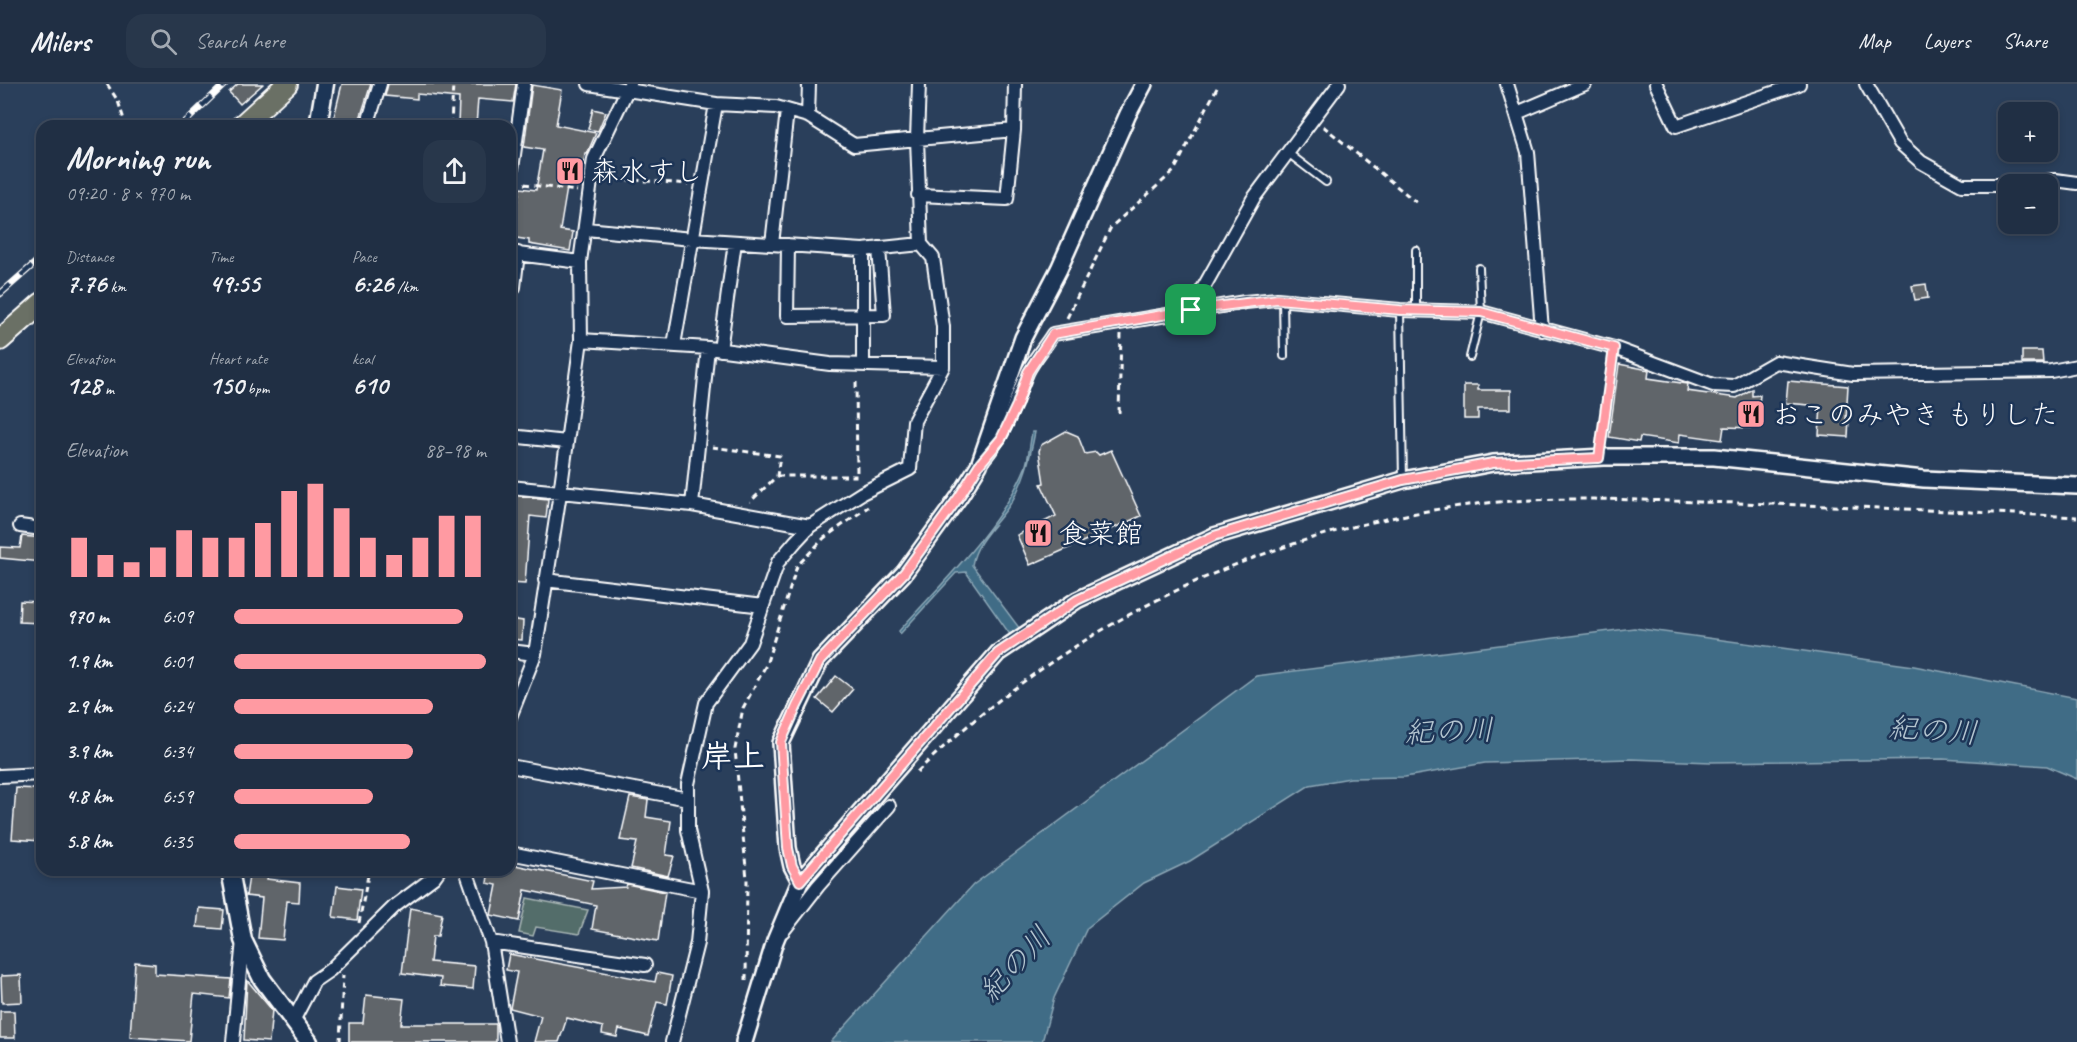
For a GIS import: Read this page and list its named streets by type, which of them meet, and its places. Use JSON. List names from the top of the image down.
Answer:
{
  "districts": ["岸上"],
  "water": ["紀の川"],
  "places": {
    "restaurant": ["森水すし", "おこのみやき もりした", "食菜館"]
  },
  "page": {
    "header": "Milers",
    "search": "Search here",
    "nav": ["Map", "Layers", "Share"],
    "map_buttons": ["+", "−"],
    "heading": ["Morning run", "09:20 · 8 × 970 m"],
    "stats": [
      ["Distance", "7.76 km"],
      ["Time", "49:55"],
      ["Pace", "6:26 /km"],
      ["Elevation", "128 m"],
      ["Heart rate", "150 bpm"],
      ["kcal", "610"]
    ],
    "chart": ["Elevation", "88–98 m"],
    "list": [
      {
        "name": "970 m",
        "note": "6:09"
      },
      {
        "name": "1.9 km",
        "note": "6:01"
      },
      {
        "name": "2.9 km",
        "note": "6:24"
      },
      {
        "name": "3.9 km",
        "note": "6:34"
      },
      {
        "name": "4.8 km",
        "note": "6:59"
      },
      {
        "name": "5.8 km",
        "note": "6:35"
      }
    ]
  }
}
